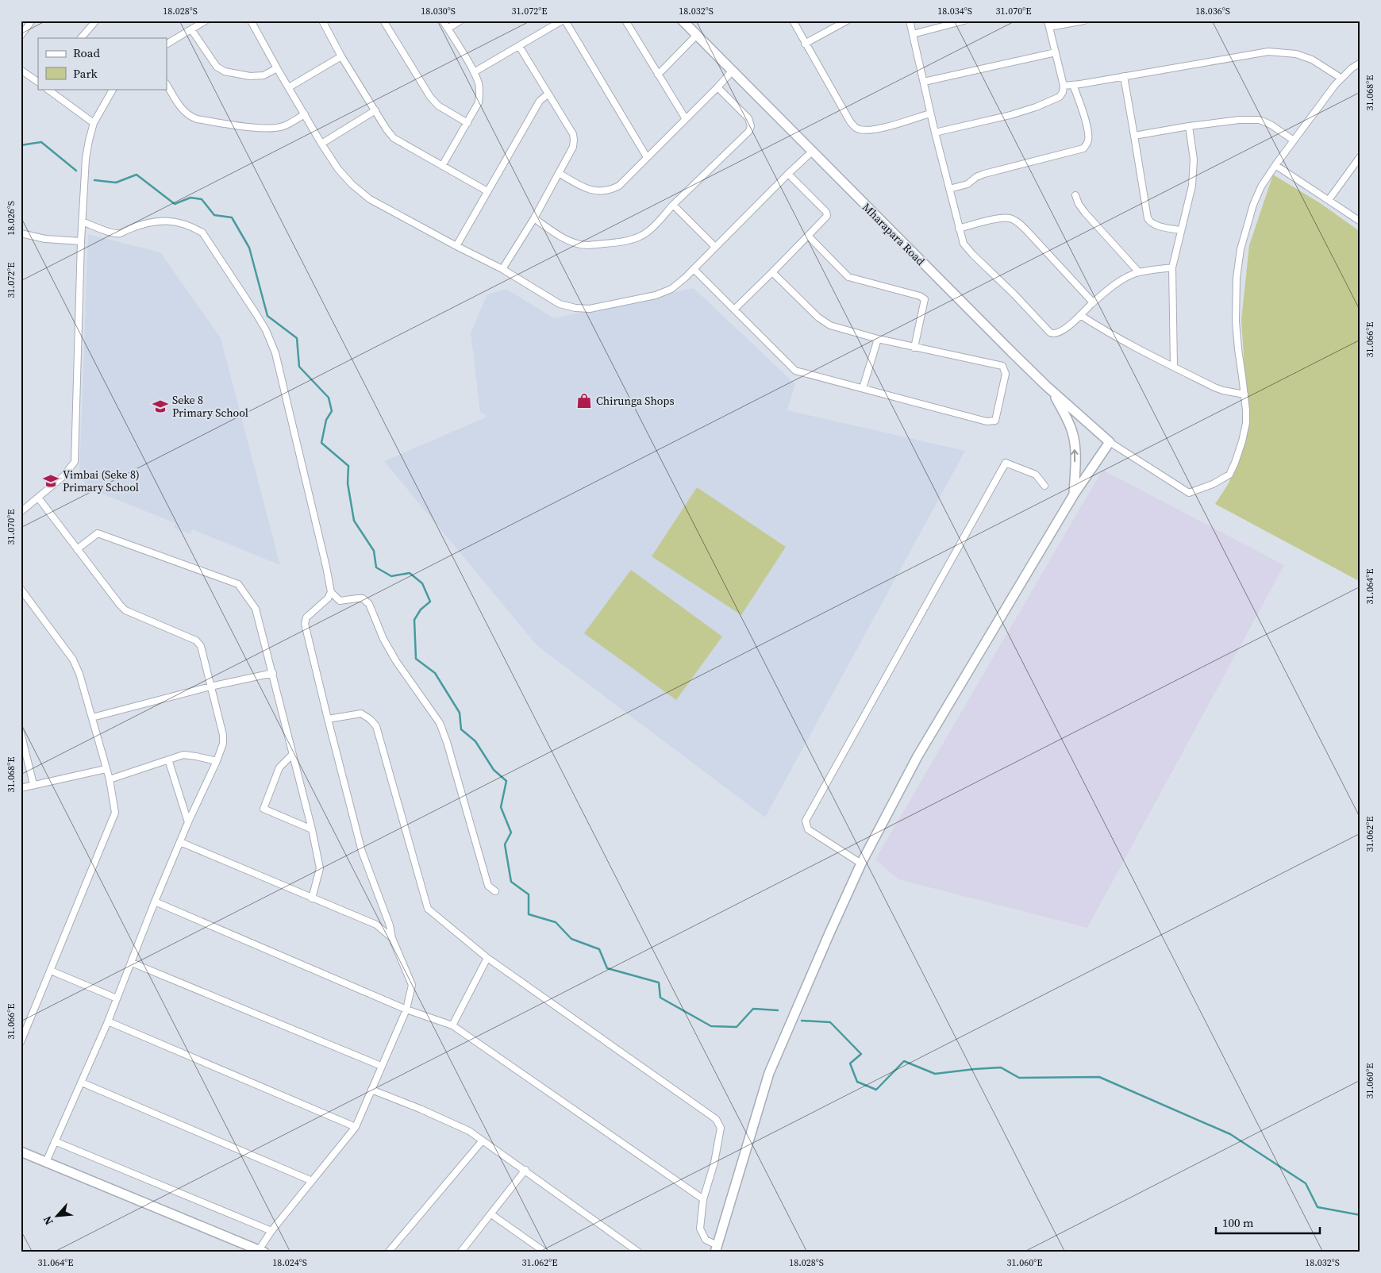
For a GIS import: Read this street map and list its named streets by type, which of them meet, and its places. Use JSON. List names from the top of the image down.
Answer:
{
  "streets": {
    "main road": ["Mharapara Road"]
  },
  "places": {
    "shop": ["Chirunga Shops"],
    "school or university": ["Seke 8 Primary School", "Vimbai (Seke 8) Primary School"]
  },
  "legend": ["Road", "Park"],
  "scale_bar": "100 m",
  "north": "bottom left",
  "coordinates": [
    "18.028°S",
    "18.030°S",
    "31.072°E",
    "18.032°S",
    "18.034°S",
    "31.070°E",
    "18.036°S",
    "31.068°E",
    "18.026°S",
    "31.066°E",
    "31.064°E",
    "31.062°E",
    "31.060°E",
    "18.024°S"
  ]
}
